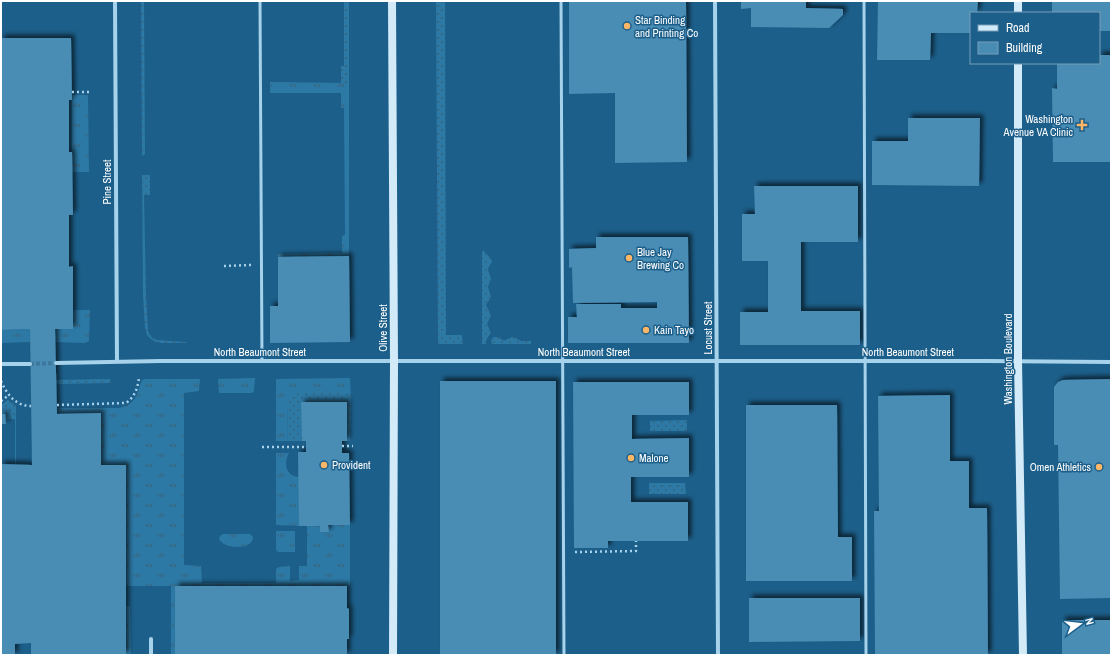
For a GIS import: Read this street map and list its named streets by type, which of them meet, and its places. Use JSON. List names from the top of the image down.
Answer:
{
  "streets": {
    "main road": ["Olive Street", "Washington Boulevard"],
    "street": ["Pine Street", "Locust Street", "North Beaumont Street"]
  },
  "crossings": [
    ["Pine Street", "North Beaumont Street"],
    ["Olive Street", "North Beaumont Street"],
    ["Locust Street", "North Beaumont Street"],
    ["North Beaumont Street", "Washington Boulevard"]
  ],
  "places": {
    "other": [
      "Star Binding and Printing Co",
      "Blue Jay Brewing Co",
      "Kain Tayo",
      "Malone",
      "Provident",
      "Omen Athletics"
    ],
    "health": ["Washington Avenue VA Clinic"]
  },
  "legend": ["Road", "Building"],
  "north": "right"
}
